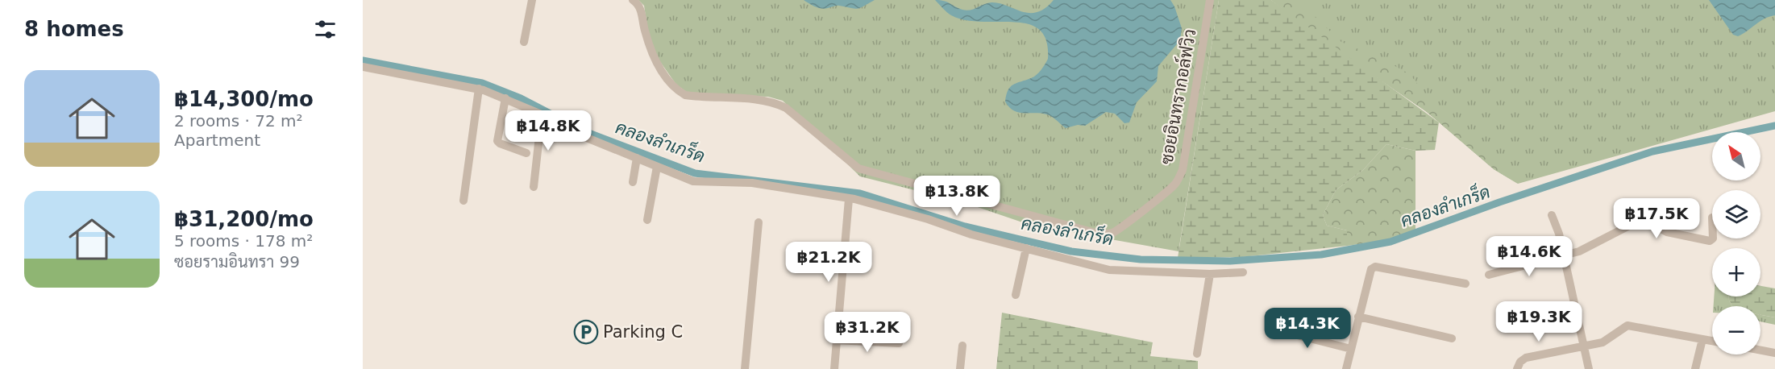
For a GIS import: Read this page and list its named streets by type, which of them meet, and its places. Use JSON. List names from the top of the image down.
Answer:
{
  "streets": {
    "street": ["ซอยอินทรากอล์ฟวิว"]
  },
  "water": ["คลองลำเกร็ด"],
  "places": {
    "parking": ["Parking C"]
  },
  "north": "top left",
  "page": {
    "heading": "8 homes",
    "list": [
      {
        "name": "฿14,300/mo",
        "note": "2 rooms · 72 m² · Apartment"
      },
      {
        "name": "฿31,200/mo",
        "note": "5 rooms · 178 m² · ซอยรามอินทรา 99"
      }
    ],
    "price": [
      "฿14.8K",
      "฿13.8K",
      "฿17.5K",
      "฿14.6K",
      "฿21.2K",
      "฿19.3K",
      "฿14.3K",
      "฿31.2K"
    ],
    "map_buttons": ["+", "−"]
  }
}
